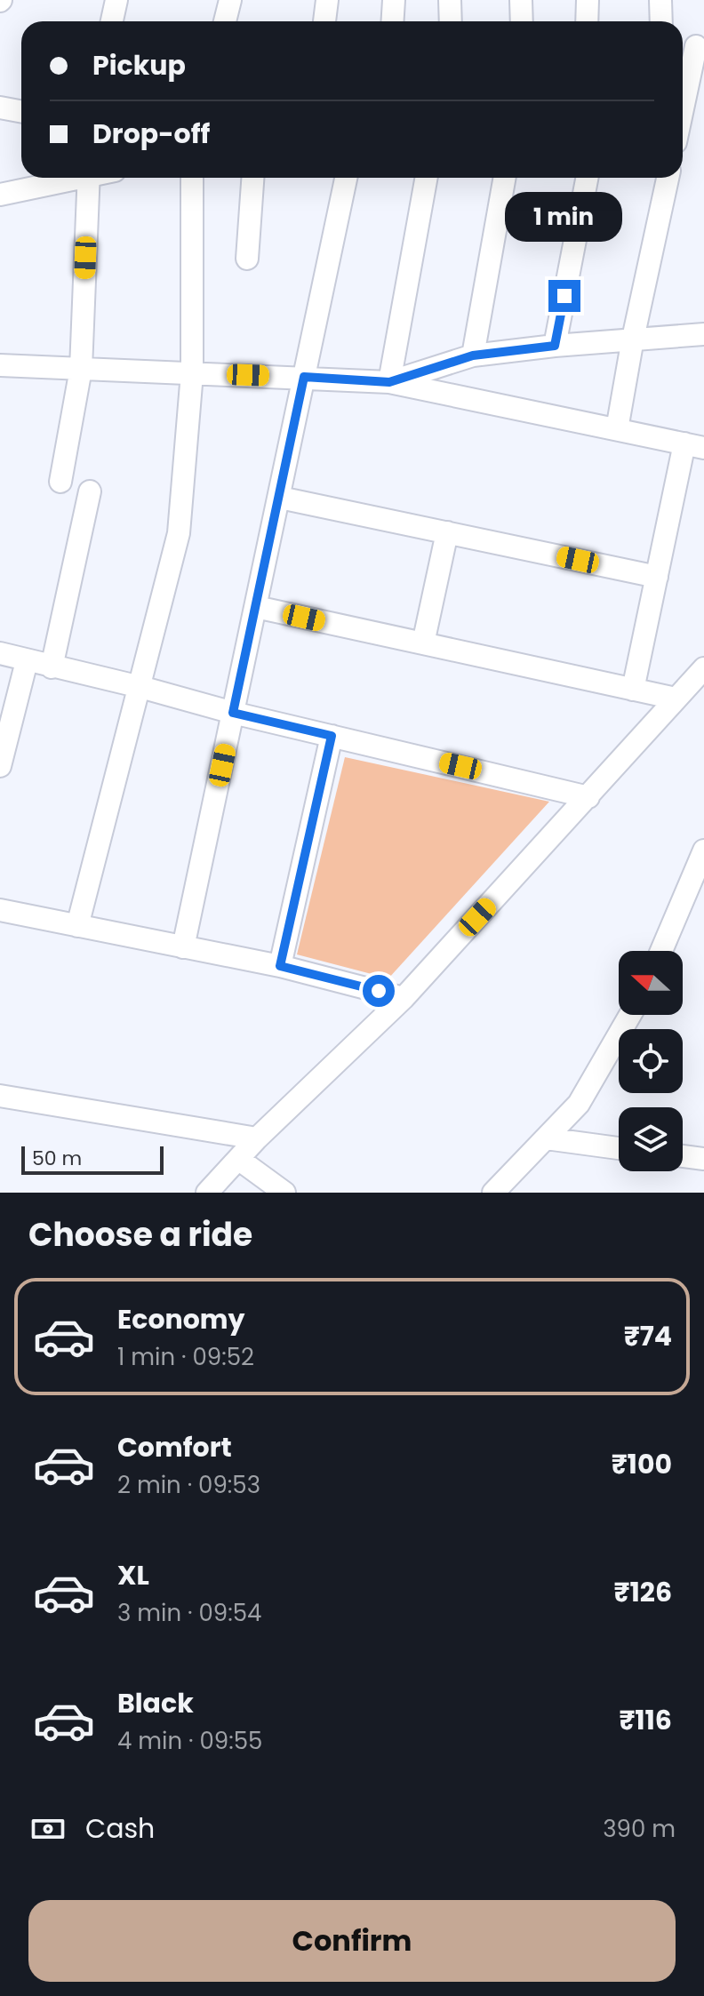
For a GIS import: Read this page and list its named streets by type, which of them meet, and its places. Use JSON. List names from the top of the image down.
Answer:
{
  "scale_bar": "50 m",
  "north": "left",
  "page": {
    "banner": ["Pickup", "Drop-off"],
    "bubble": "1 min",
    "scale": "50 m",
    "heading": "Choose a ride",
    "list": [
      {
        "name": "Economy",
        "note": "1 min · 09:52",
        "value": "₹74"
      },
      {
        "name": "Comfort",
        "note": "2 min · 09:53",
        "value": "₹100"
      },
      {
        "name": "XL",
        "note": "3 min · 09:54",
        "value": "₹126"
      },
      {
        "name": "Black",
        "note": "4 min · 09:55",
        "value": "₹116"
      }
    ],
    "pay": ["Cash", "390 m"],
    "buttons": "Confirm"
  }
}
